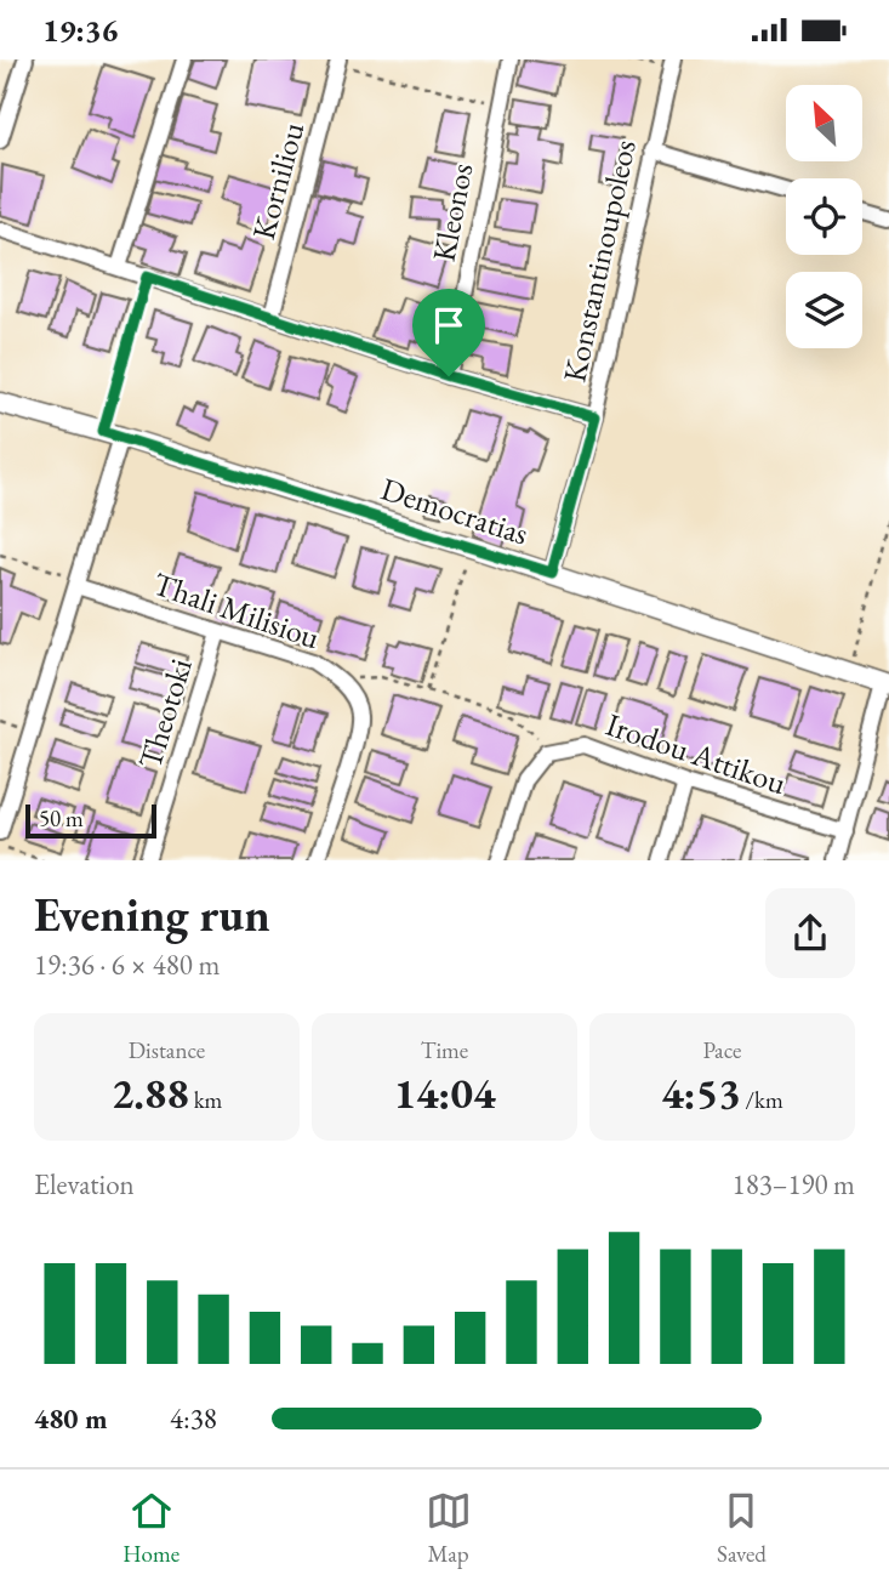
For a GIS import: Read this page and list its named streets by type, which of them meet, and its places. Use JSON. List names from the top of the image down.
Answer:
{
  "streets": {
    "street": [
      "Korniliou",
      "Kleonos",
      "Konstantinoupoleos",
      "Democratias",
      "Thali Milisiou",
      "Theotoki",
      "Irodou Attikou"
    ]
  },
  "crossings": [
    ["Konstantinoupoleos", "Democratias"],
    ["Thali Milisiou", "Theotoki"]
  ],
  "scale_bar": "50 m",
  "north": "top left",
  "page": {
    "status": "19:36",
    "scale": "50 m",
    "heading": ["Evening run", "19:36 · 6 × 480 m"],
    "stats": [
      ["Distance", "2.88 km"],
      ["Time", "14:04"],
      ["Pace", "4:53 /km"]
    ],
    "chart": ["Elevation", "183–190 m"],
    "list": [
      {
        "name": "480 m",
        "note": "4:38"
      }
    ],
    "tabs": ["Home", "Map", "Saved"]
  }
}
